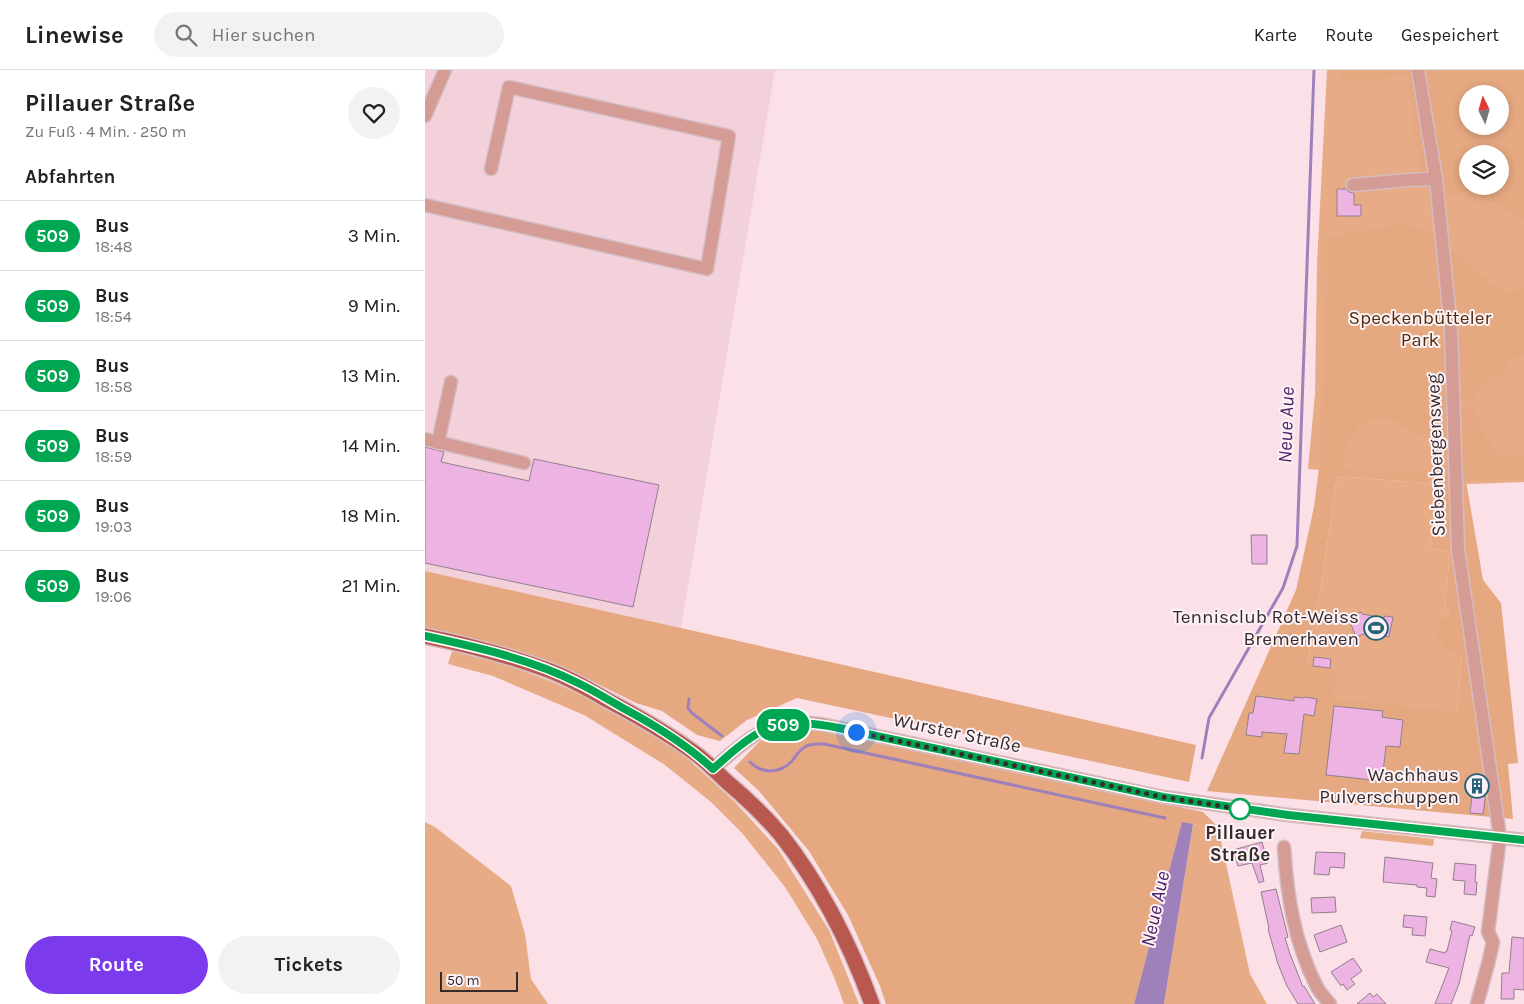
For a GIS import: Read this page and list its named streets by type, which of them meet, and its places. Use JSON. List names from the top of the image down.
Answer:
{
  "streets": {
    "street": ["Siebenbergensweg", "Wurster Straße"]
  },
  "crossings": [
    ["Siebenbergensweg", "Wurster Straße"]
  ],
  "water": ["Neue Aue"],
  "parks": ["Speckenbütteler Park"],
  "places": {
    "sports": ["Tennisclub Rot-Weiss Bremerhaven"],
    "building": ["Wachhaus Pulverschuppen"],
    "other": ["Pillauer Straße"]
  },
  "lines": ["bus line 509"],
  "scale_bar": "50 m",
  "north": "top",
  "page": {
    "header": "Linewise",
    "search": "Hier suchen",
    "nav": ["Karte", "Route", "Gespeichert"],
    "heading": [
      ["Pillauer Straße", "Zu Fuß · 4 Min. · 250 m"],
      "Abfahrten"
    ],
    "on_map": "509",
    "list": [
      {
        "mark": "509",
        "name": "Bus",
        "note": "18:48",
        "value": "3 Min."
      },
      {
        "mark": "509",
        "name": "Bus",
        "note": "18:54",
        "value": "9 Min."
      },
      {
        "mark": "509",
        "name": "Bus",
        "note": "18:58",
        "value": "13 Min."
      },
      {
        "mark": "509",
        "name": "Bus",
        "note": "18:59",
        "value": "14 Min."
      },
      {
        "mark": "509",
        "name": "Bus",
        "note": "19:03",
        "value": "18 Min."
      },
      {
        "mark": "509",
        "name": "Bus",
        "note": "19:06",
        "value": "21 Min."
      }
    ],
    "buttons": ["Route", "Tickets"],
    "scale": "50 m"
  }
}
